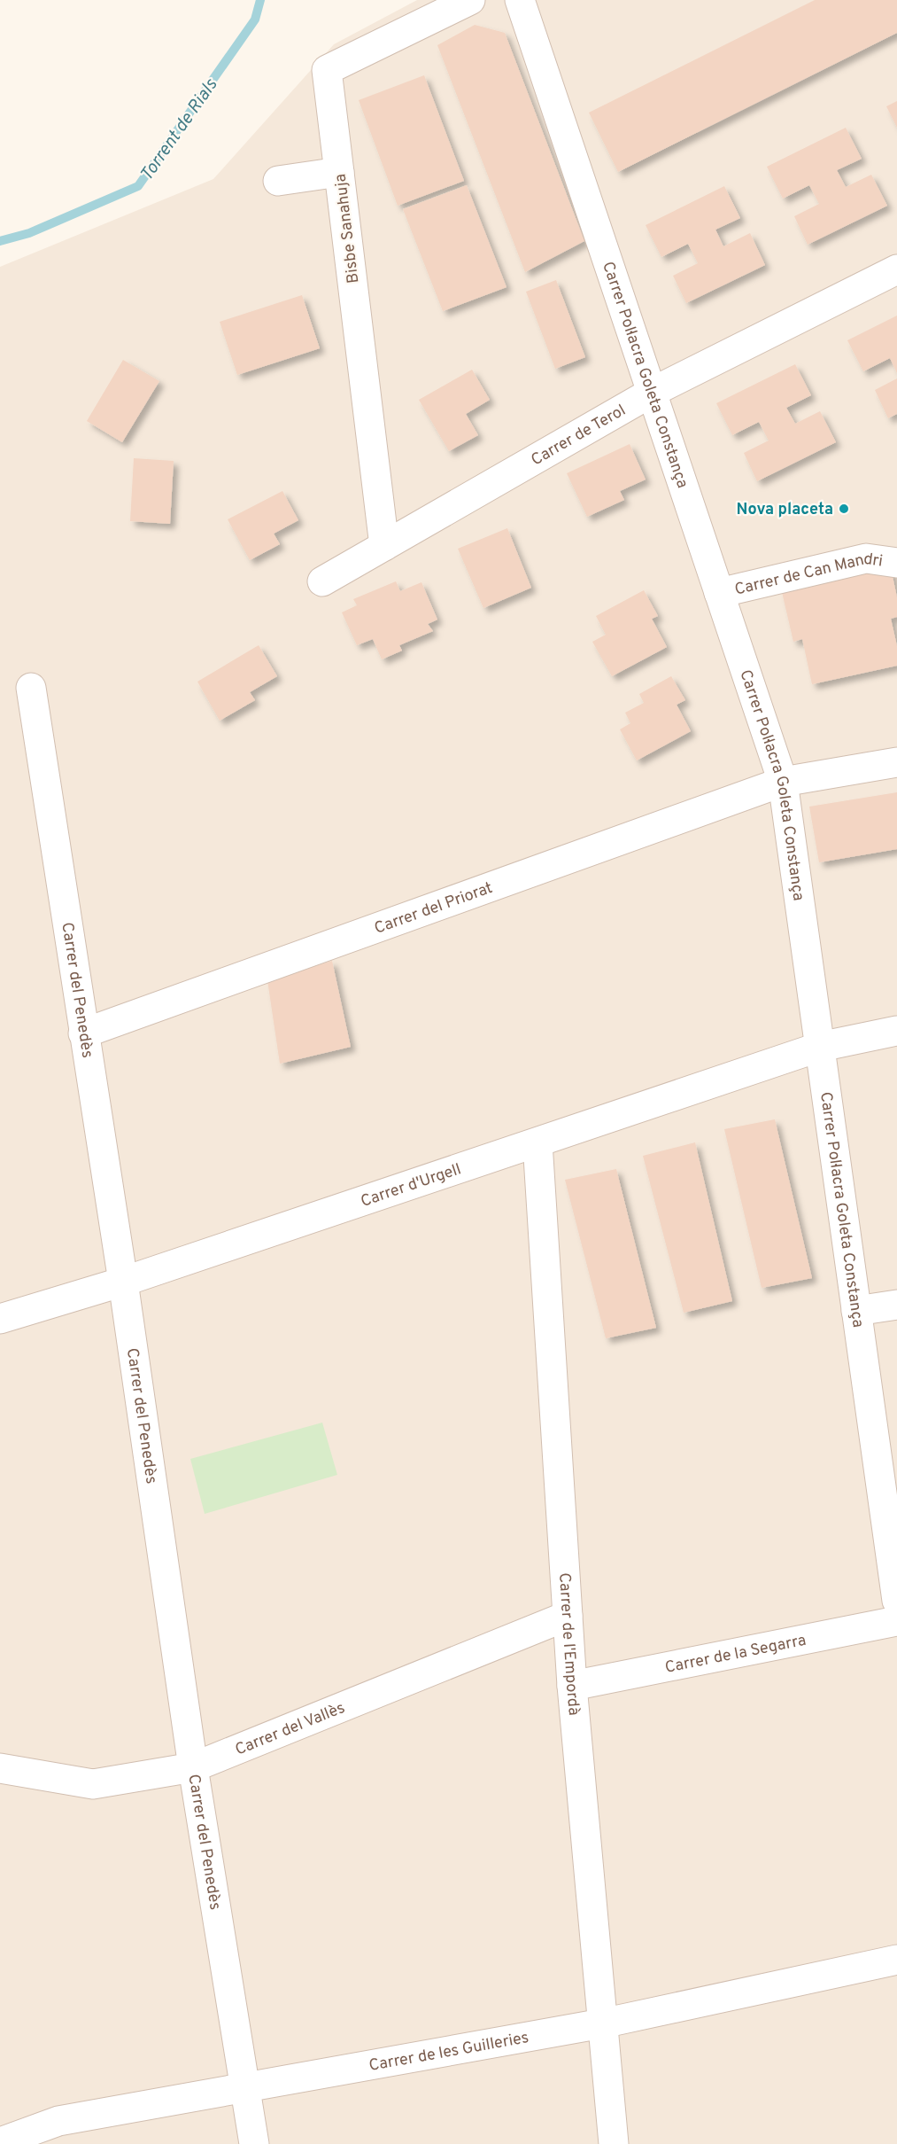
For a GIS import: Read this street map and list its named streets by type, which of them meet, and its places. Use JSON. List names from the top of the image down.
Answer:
{
  "streets": {
    "street": [
      "Bisbe Sanahuja",
      "Carrer Pol·lacra Goleta Constança",
      "Carrer de Terol",
      "Carrer de Can Mandri",
      "Carrer del Priorat",
      "Carrer del Penedès",
      "Carrer d'Urgell",
      "Carrer de l'Empordà",
      "Carrer de la Segarra",
      "Carrer del Vallès",
      "Carrer de les Guilleries"
    ]
  },
  "crossings": [
    ["Bisbe Sanahuja", "Carrer de Terol"],
    ["Carrer Pol·lacra Goleta Constança", "Carrer de Terol"],
    ["Carrer Pol·lacra Goleta Constança", "Carrer de Can Mandri"],
    ["Carrer Pol·lacra Goleta Constança", "Carrer del Priorat"],
    ["Carrer Pol·lacra Goleta Constança", "Carrer d'Urgell"],
    ["Carrer del Priorat", "Carrer del Penedès"],
    ["Carrer del Penedès", "Carrer d'Urgell"],
    ["Carrer del Penedès", "Carrer del Vallès"],
    ["Carrer del Penedès", "Carrer de les Guilleries"],
    ["Carrer d'Urgell", "Carrer de l'Empordà"],
    ["Carrer de l'Empordà", "Carrer de la Segarra"],
    ["Carrer de l'Empordà", "Carrer del Vallès"],
    ["Carrer de l'Empordà", "Carrer de les Guilleries"]
  ],
  "water": ["Torrent de Rials"],
  "places": ["Nova placeta"]
}
